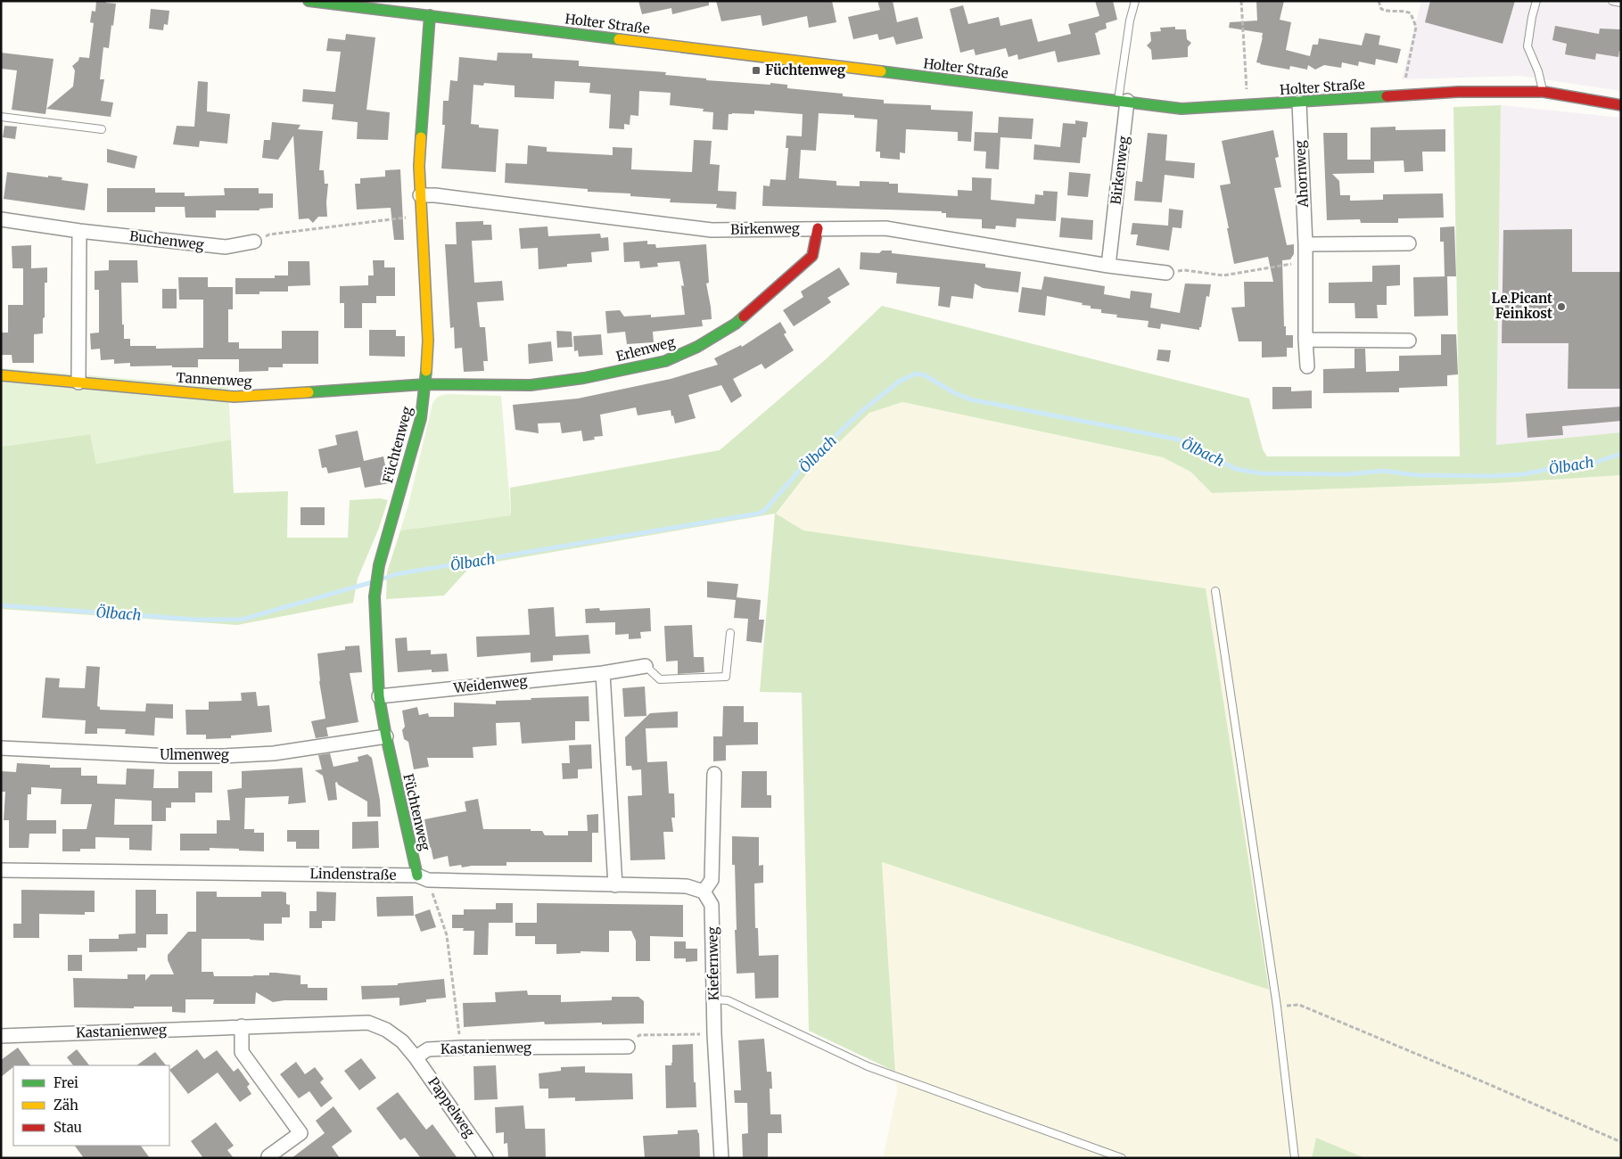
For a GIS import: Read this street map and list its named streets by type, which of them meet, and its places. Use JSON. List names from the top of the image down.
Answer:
{
  "streets": {
    "street": [
      "Holter Straße",
      "Birkenweg",
      "Ahornweg",
      "Buchenweg",
      "Erlenweg",
      "Tannenweg",
      "Füchtenweg",
      "Weidenweg",
      "Ulmenweg",
      "Lindenstraße",
      "Kiefernweg",
      "Kastanienweg",
      "Pappelweg"
    ]
  },
  "crossings": [
    ["Holter Straße", "Birkenweg"],
    ["Holter Straße", "Ahornweg"],
    ["Holter Straße", "Füchtenweg"],
    ["Birkenweg", "Erlenweg"],
    ["Birkenweg", "Füchtenweg"],
    ["Erlenweg", "Tannenweg"],
    ["Erlenweg", "Füchtenweg"],
    ["Tannenweg", "Füchtenweg"],
    ["Füchtenweg", "Weidenweg"],
    ["Füchtenweg", "Ulmenweg"],
    ["Füchtenweg", "Lindenstraße"],
    ["Lindenstraße", "Kiefernweg"],
    ["Kastanienweg", "Pappelweg"]
  ],
  "water": ["Ölbach"],
  "places": {
    "transit": ["Füchtenweg"],
    "other": ["Le.Picant Feinkost"]
  },
  "legend": ["Frei", "Zäh", "Stau"]
}
